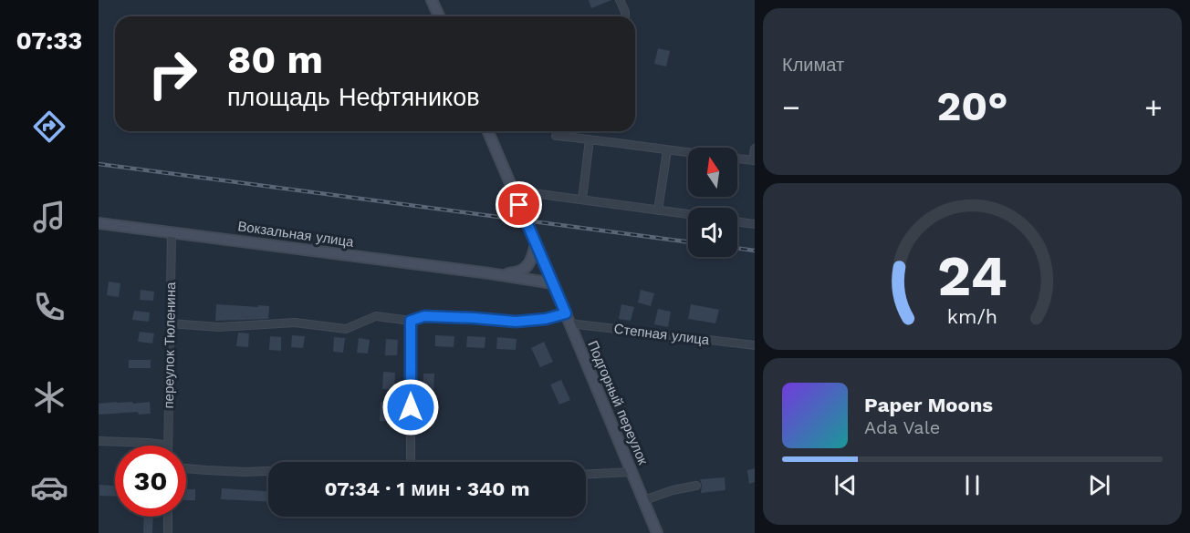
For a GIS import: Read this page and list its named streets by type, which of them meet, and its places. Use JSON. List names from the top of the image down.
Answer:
{
  "streets": {
    "main road": ["Вокзальная улица", "Подгорный переулок"],
    "street": ["Степная улица", "переулок Тюленина"]
  },
  "crossings": [
    ["Вокзальная улица", "переулок Тюленина"],
    ["Степная улица", "переулок Тюленина"],
    ["Степная улица", "Подгорный переулок"]
  ],
  "north": "top",
  "page": {
    "tabs": "07:33",
    "tile": "Климат",
    "turn": ["80 m", "площадь Нефтяников"],
    "heat": ["−", "20°", "+"],
    "song": ["Paper Moons", "Ada Vale"],
    "limit": "30",
    "trip": "07:34 · 1 мин · 340 m",
    "gauge": ["24", "km/h"]
  }
}
